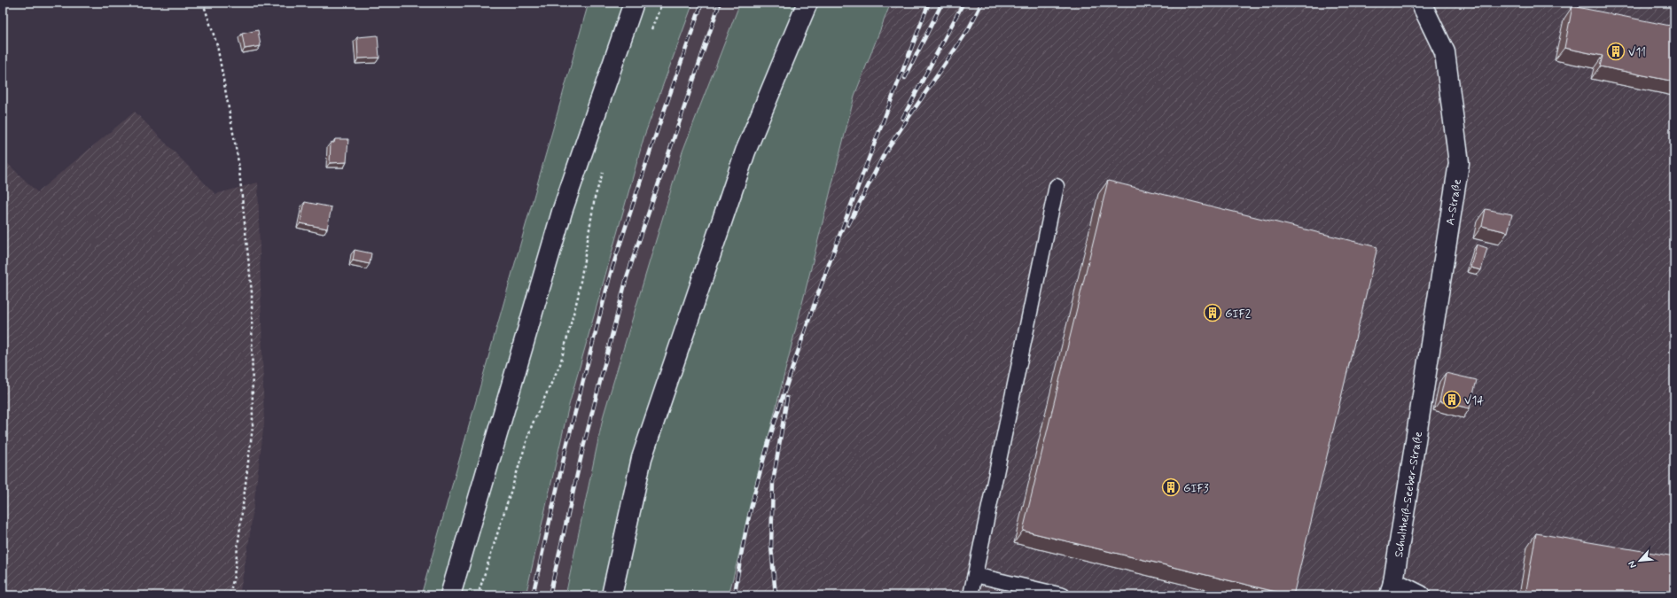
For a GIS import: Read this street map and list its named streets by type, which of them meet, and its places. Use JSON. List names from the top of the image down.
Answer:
{
  "streets": {
    "main road": ["A-Straße", "Schultheiß-Seeber-Straße"]
  },
  "crossings": [
    ["A-Straße", "Schultheiß-Seeber-Straße"]
  ],
  "places": {
    "building": [
      "V11",
      "GIF2",
      "V14",
      "GIF3"
    ]
  },
  "north": "bottom left"
}
